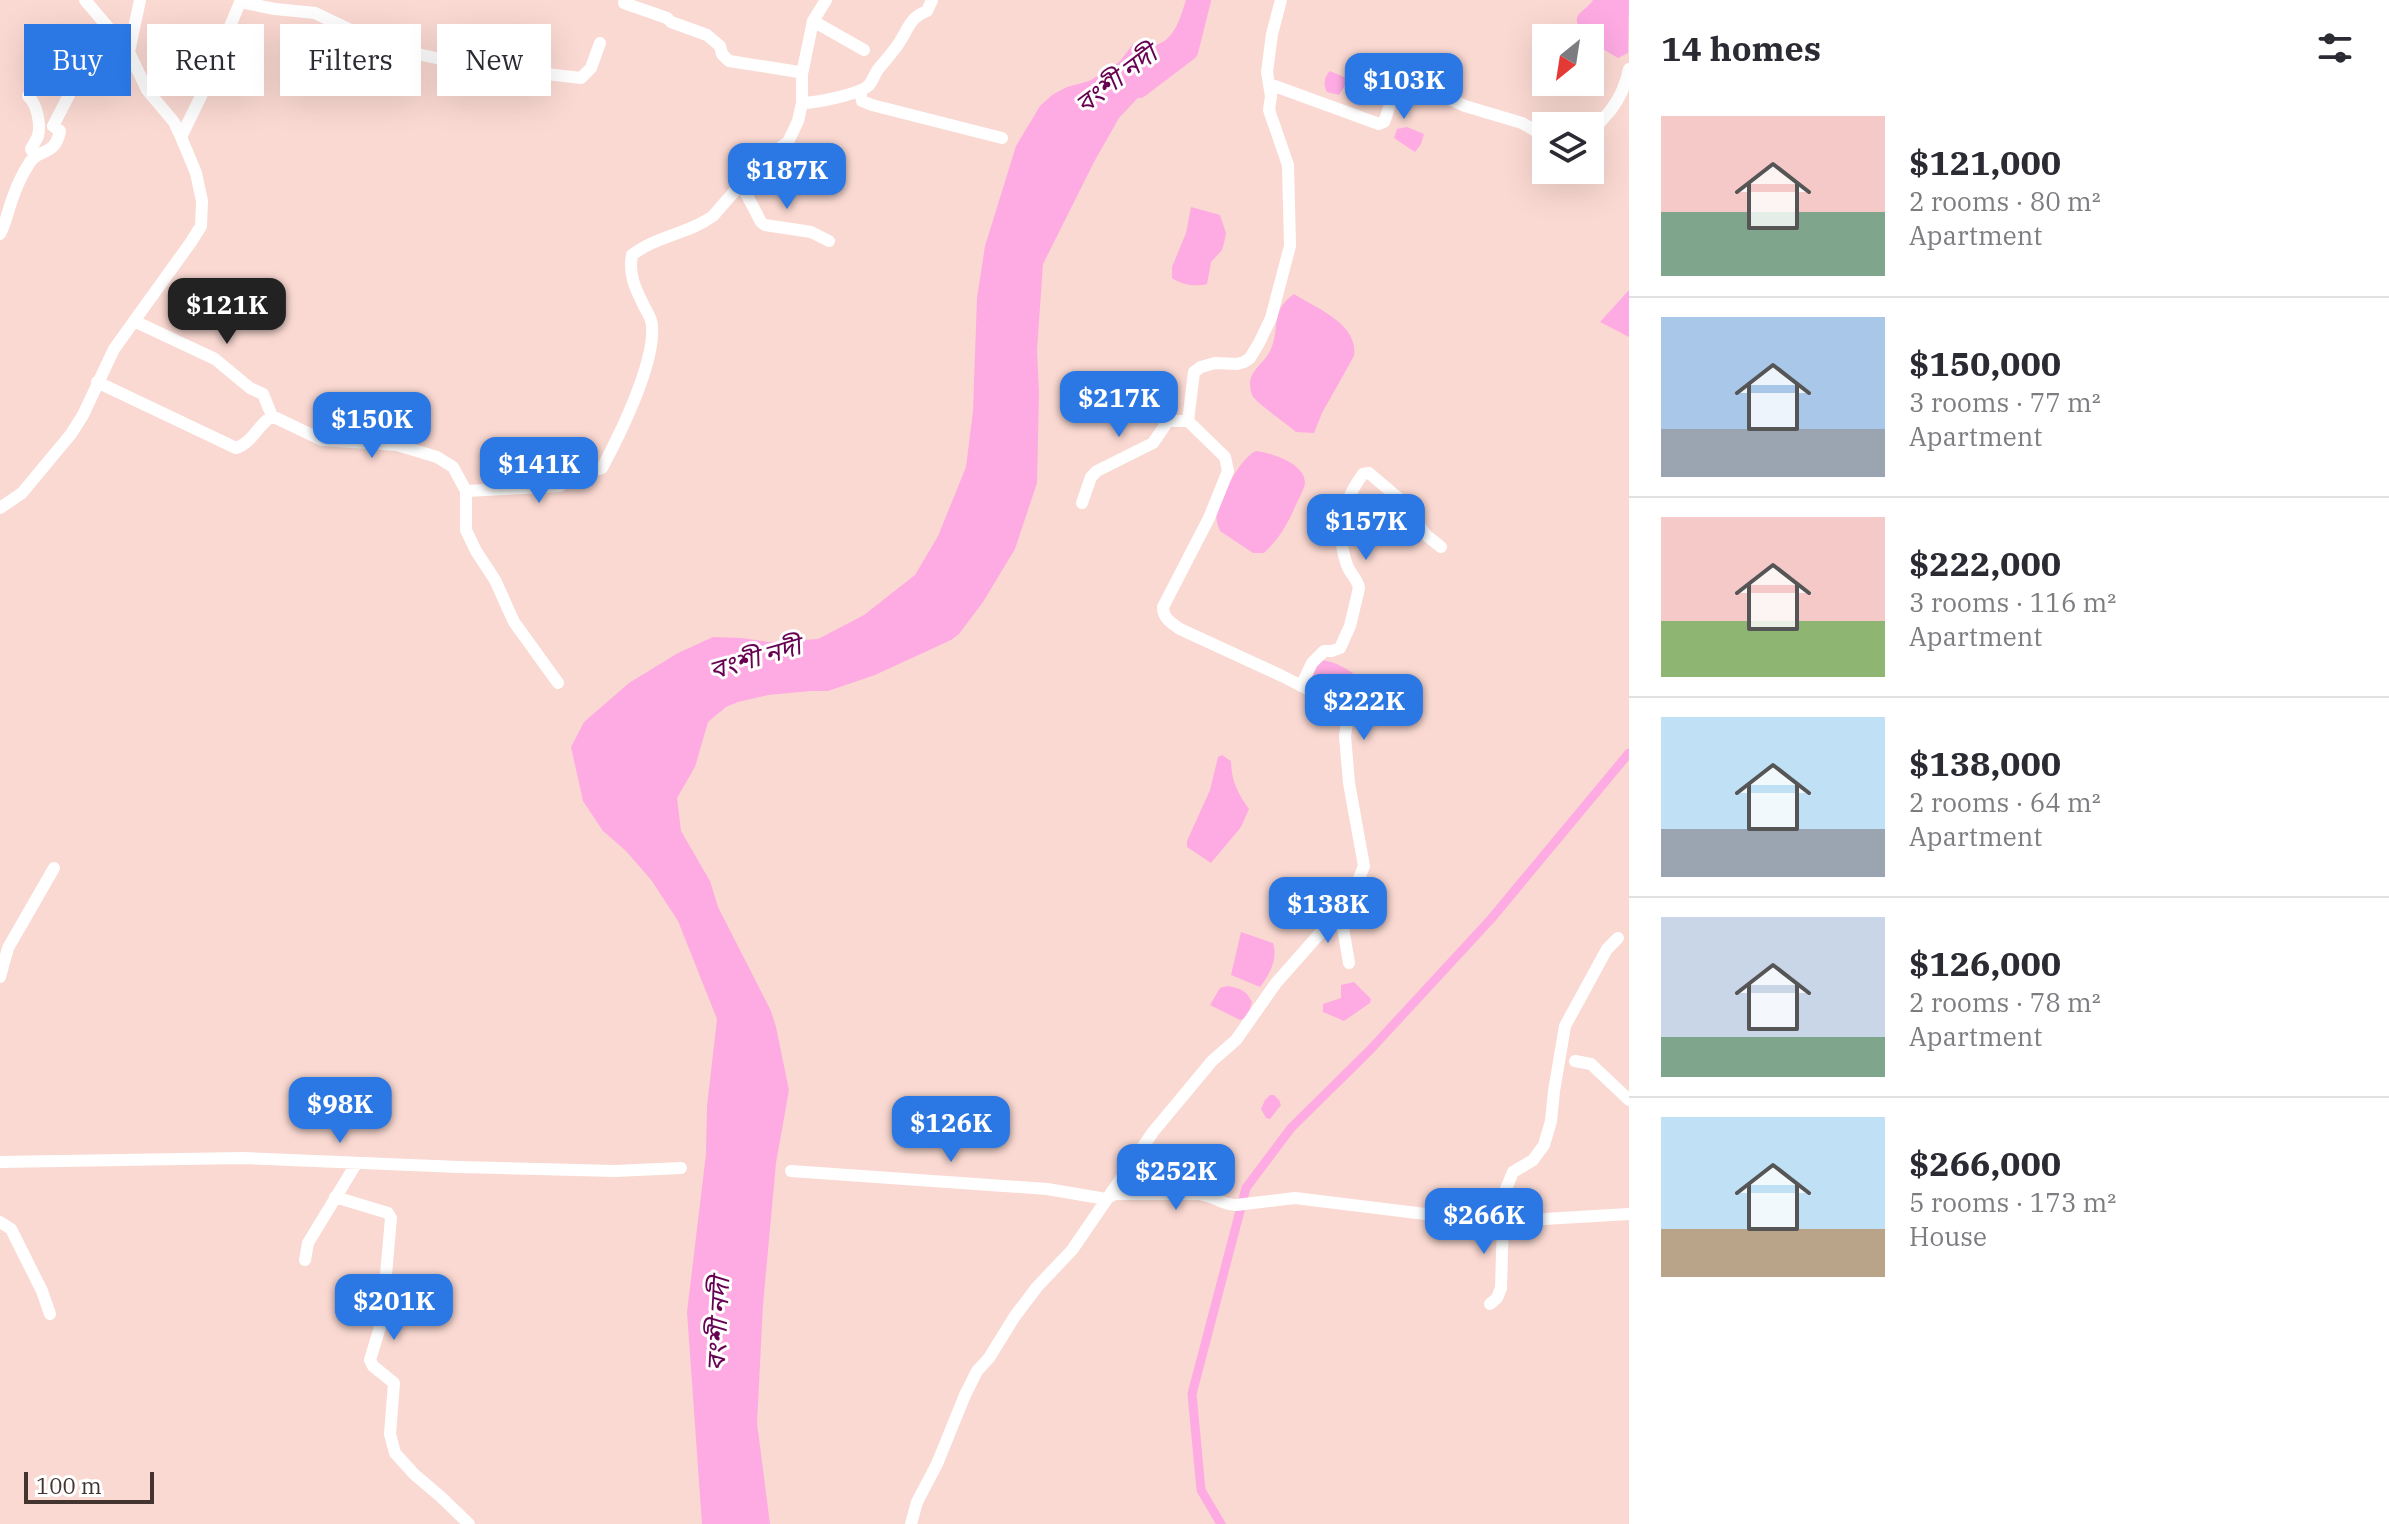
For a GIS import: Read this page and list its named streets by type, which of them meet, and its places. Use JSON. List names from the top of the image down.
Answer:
{
  "water": ["বংশী নদী"],
  "scale_bar": "100 m",
  "north": "bottom left",
  "page": {
    "heading": "14 homes",
    "chip": [
      "Buy",
      "Rent",
      "Filters",
      "New"
    ],
    "price": [
      "$103K",
      "$187K",
      "$121K",
      "$217K",
      "$150K",
      "$141K",
      "$157K",
      "$222K",
      "$138K",
      "$98K",
      "$126K",
      "$252K",
      "$266K",
      "$201K"
    ],
    "list": [
      {
        "name": "$121,000",
        "note": "2 rooms · 80 m² · Apartment"
      },
      {
        "name": "$150,000",
        "note": "3 rooms · 77 m² · Apartment"
      },
      {
        "name": "$222,000",
        "note": "3 rooms · 116 m² · Apartment"
      },
      {
        "name": "$138,000",
        "note": "2 rooms · 64 m² · Apartment"
      },
      {
        "name": "$126,000",
        "note": "2 rooms · 78 m² · Apartment"
      },
      {
        "name": "$266,000",
        "note": "5 rooms · 173 m² · House"
      }
    ],
    "scale": "100 m"
  }
}
